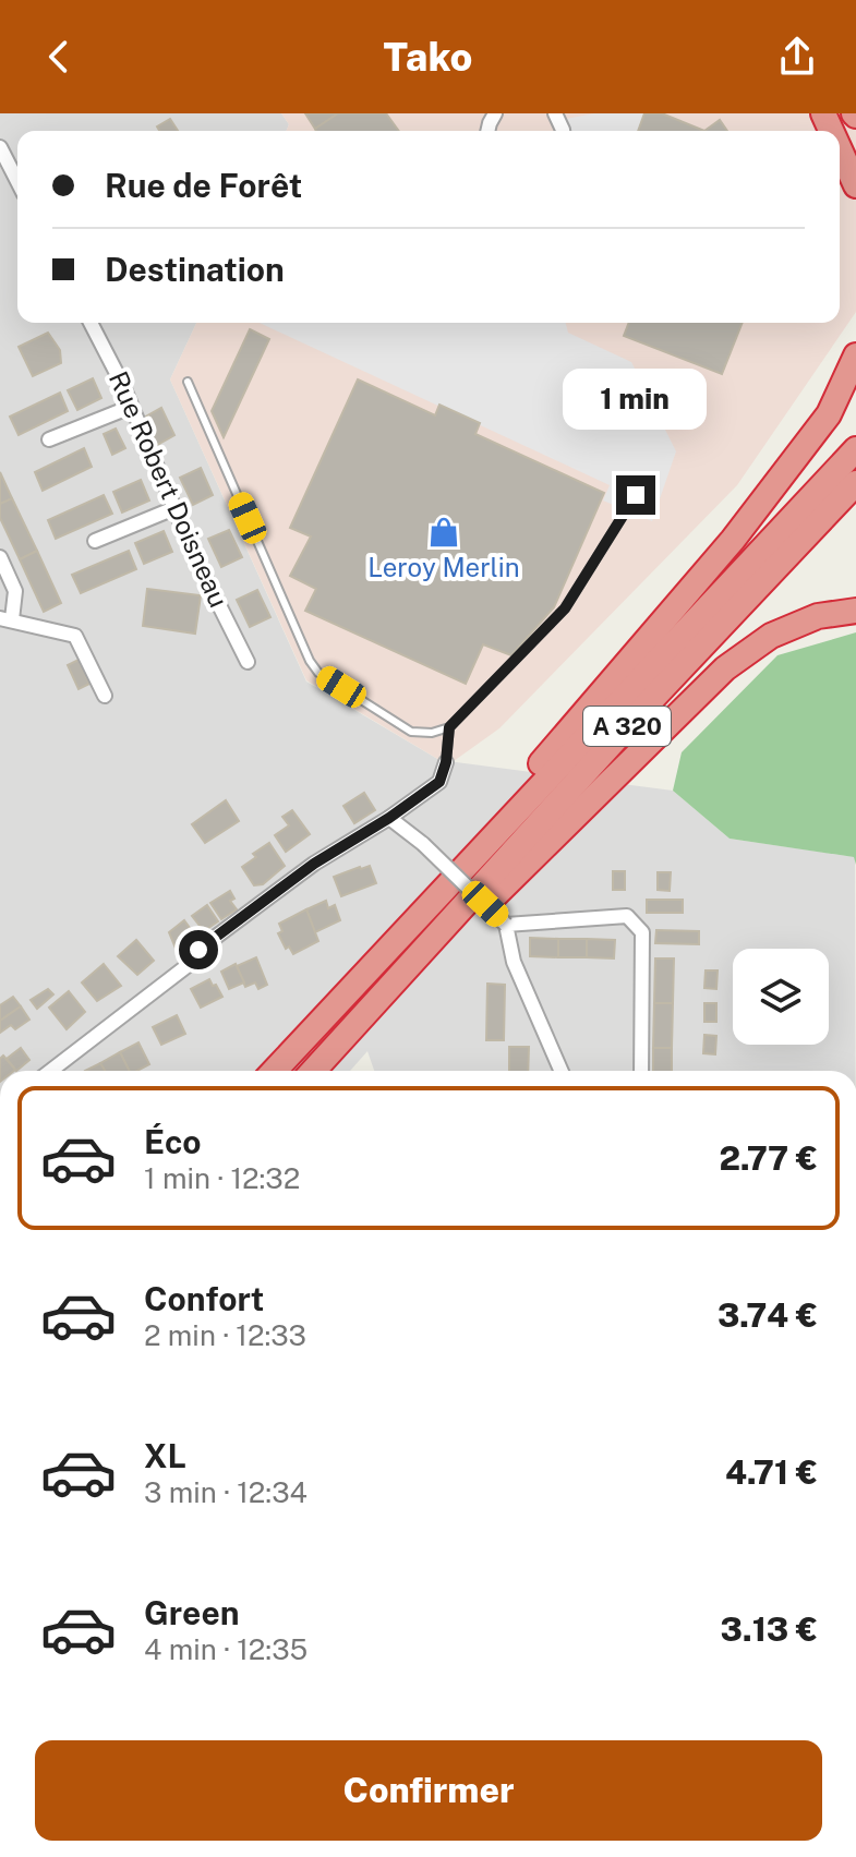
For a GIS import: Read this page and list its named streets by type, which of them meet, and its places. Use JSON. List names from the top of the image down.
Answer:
{
  "streets": {
    "highway": ["A 320"],
    "street": ["Rue Robert Doisneau"]
  },
  "places": {
    "shop": ["Leroy Merlin"]
  },
  "page": {
    "header": "Tako",
    "banner": ["Rue de Forêt", "Destination"],
    "bubble": "1 min",
    "list": [
      {
        "name": "Éco",
        "note": "1 min · 12:32",
        "value": "2.77 €"
      },
      {
        "name": "Confort",
        "note": "2 min · 12:33",
        "value": "3.74 €"
      },
      {
        "name": "XL",
        "note": "3 min · 12:34",
        "value": "4.71 €"
      },
      {
        "name": "Green",
        "note": "4 min · 12:35",
        "value": "3.13 €"
      }
    ],
    "buttons": "Confirmer"
  }
}
